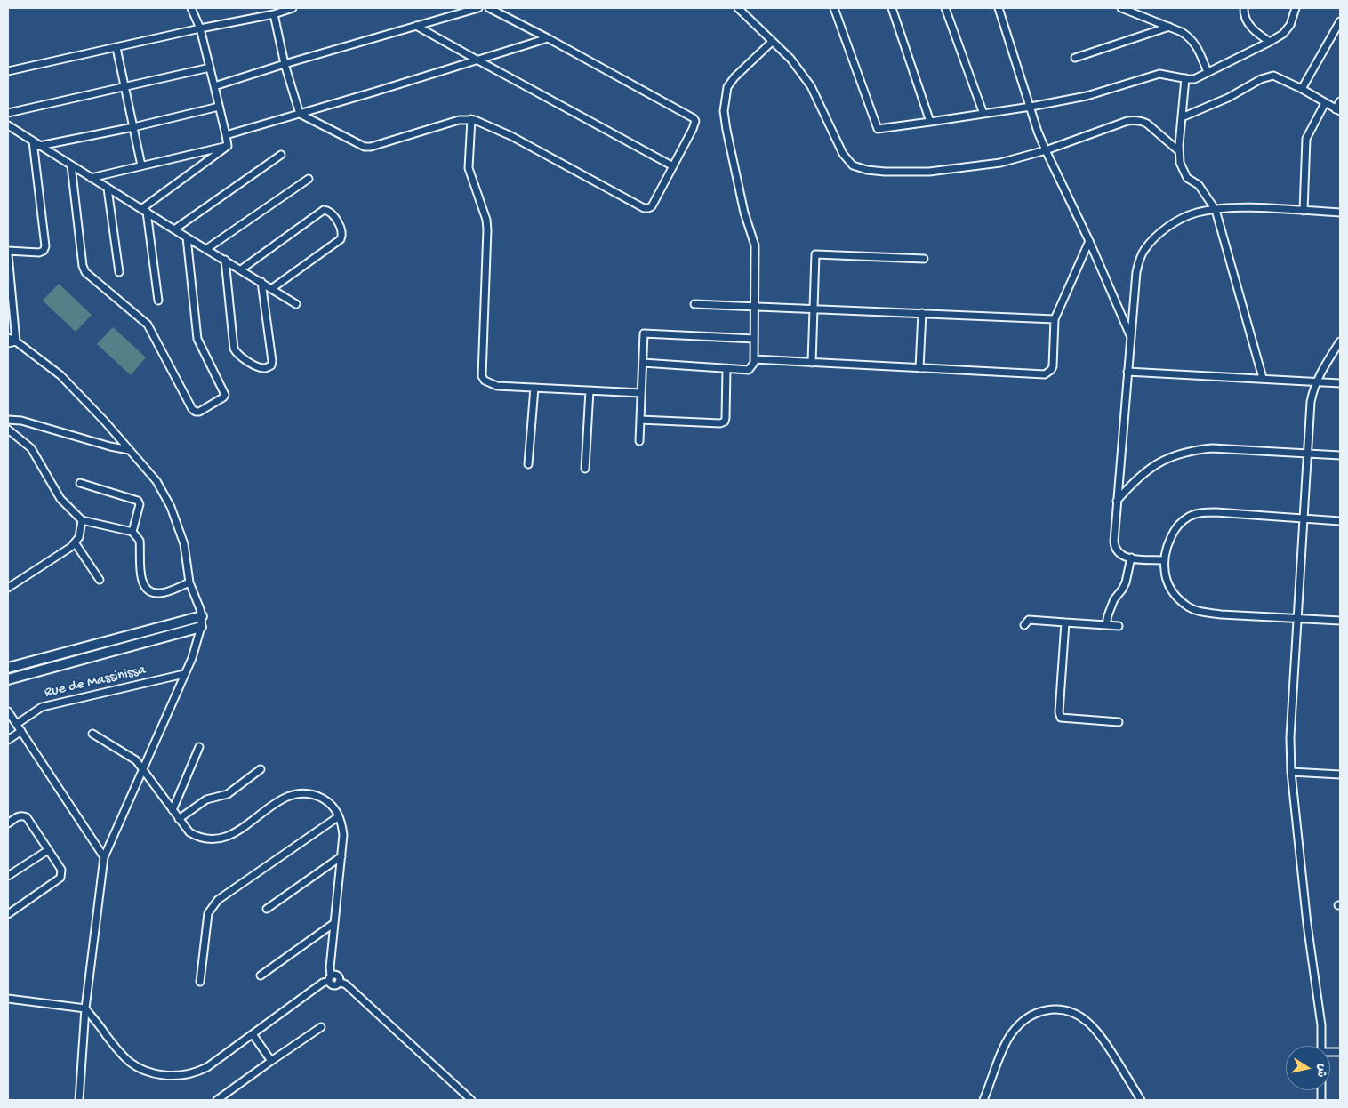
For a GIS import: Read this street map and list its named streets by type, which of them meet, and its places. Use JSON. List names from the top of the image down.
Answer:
{
  "streets": {
    "street": ["Rue de Massinissa"]
  },
  "north": "right"
}
